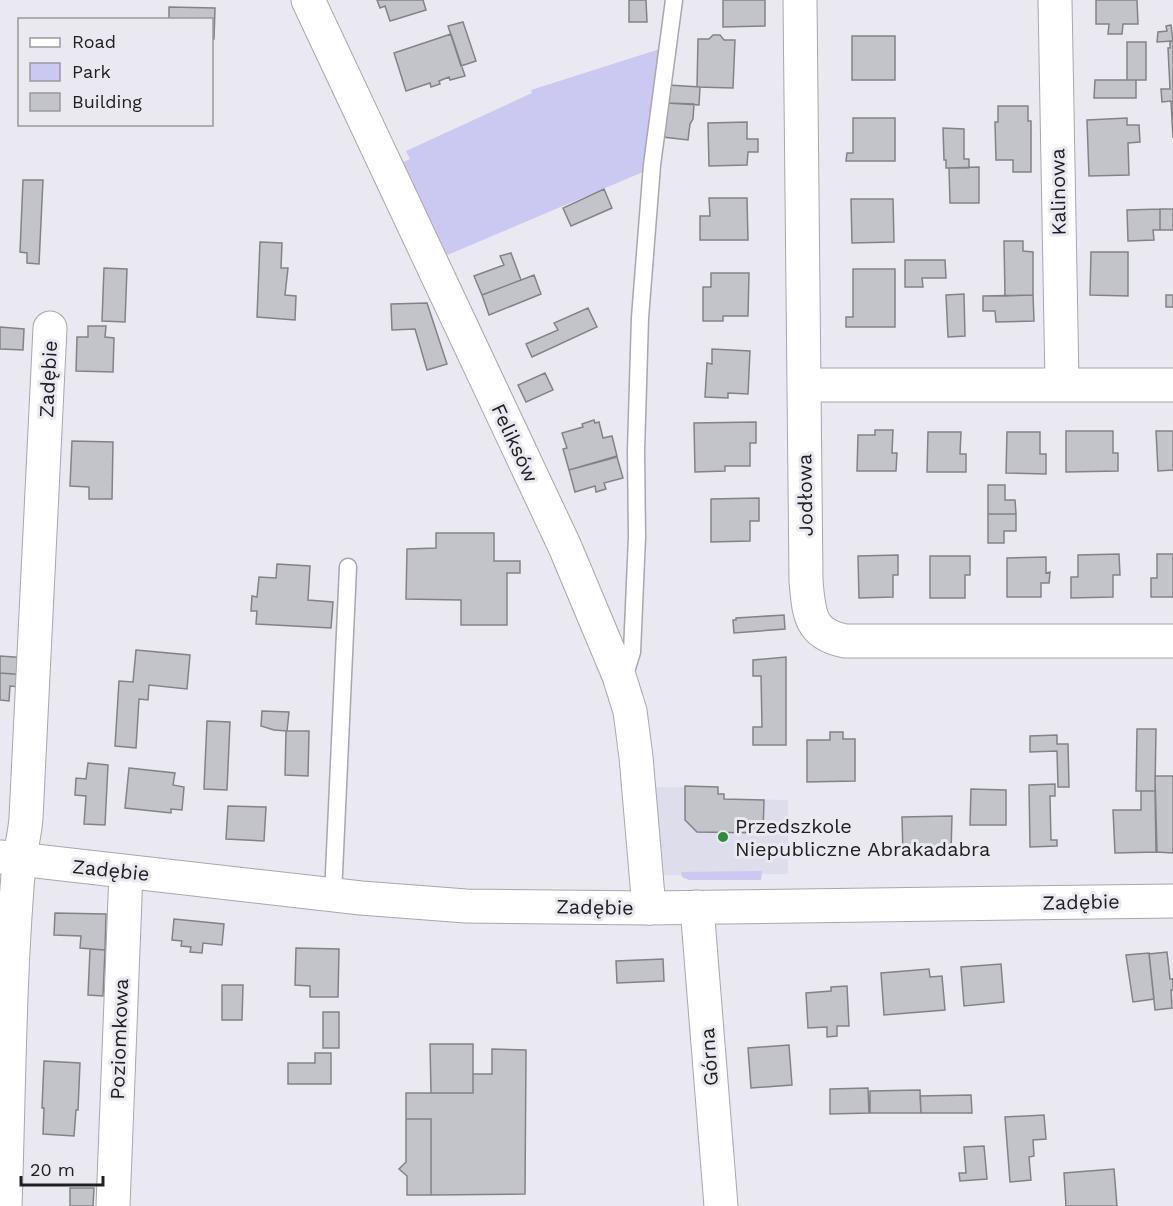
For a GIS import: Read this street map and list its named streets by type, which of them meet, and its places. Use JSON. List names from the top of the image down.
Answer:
{
  "streets": {
    "street": [
      "Kalinowa",
      "Zadębie",
      "Feliksów",
      "Jodłowa",
      "Poziomkowa",
      "Górna"
    ]
  },
  "crossings": [
    ["Zadębie", "Feliksów"],
    ["Zadębie", "Poziomkowa"],
    ["Zadębie", "Górna"]
  ],
  "places": ["Przedszkole Niepubliczne Abrakadabra"],
  "legend": ["Road", "Park", "Building"],
  "scale_bar": "20 m"
}
